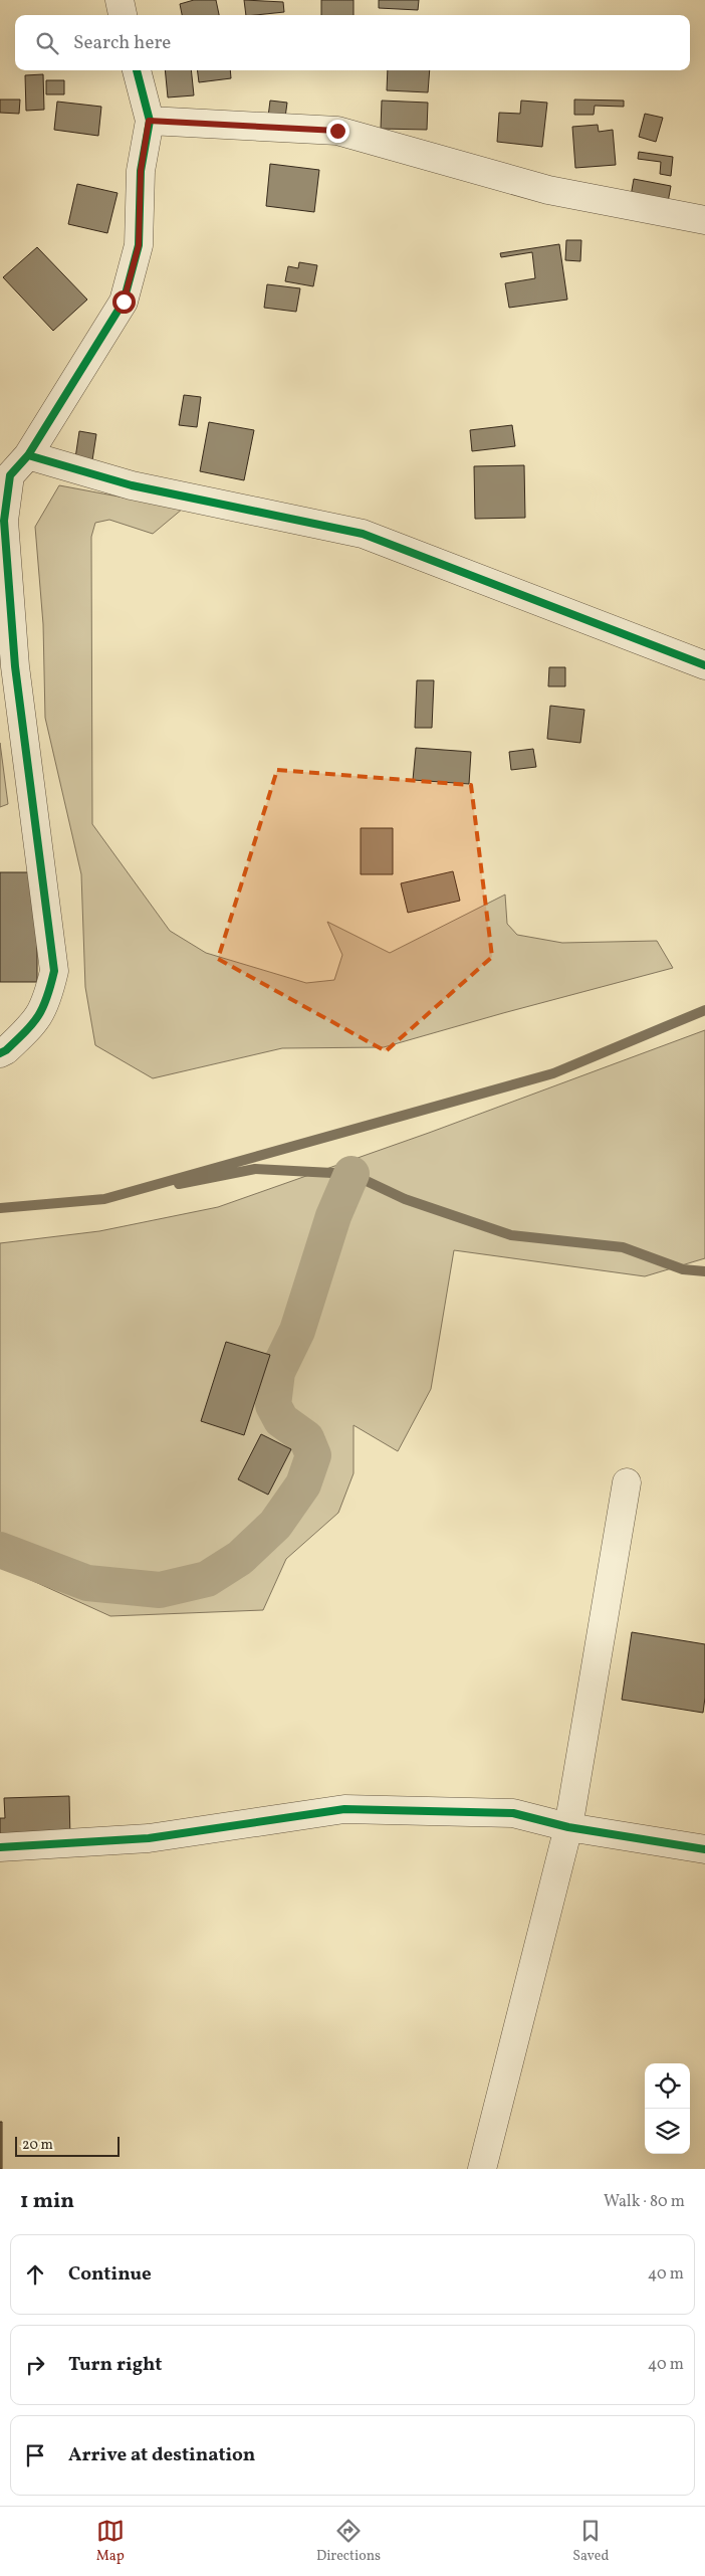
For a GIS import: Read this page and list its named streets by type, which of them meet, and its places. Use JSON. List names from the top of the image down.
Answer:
{
  "scale_bar": "20 m",
  "page": {
    "search": "Search here",
    "scale": "20 m",
    "heading": ["1 min", "Walk · 80 m"],
    "list": [
      ["Continue", "40 m"],
      ["Turn right", "40 m"],
      "Arrive at destination"
    ],
    "nav": ["Map", "Directions", "Saved"]
  }
}
